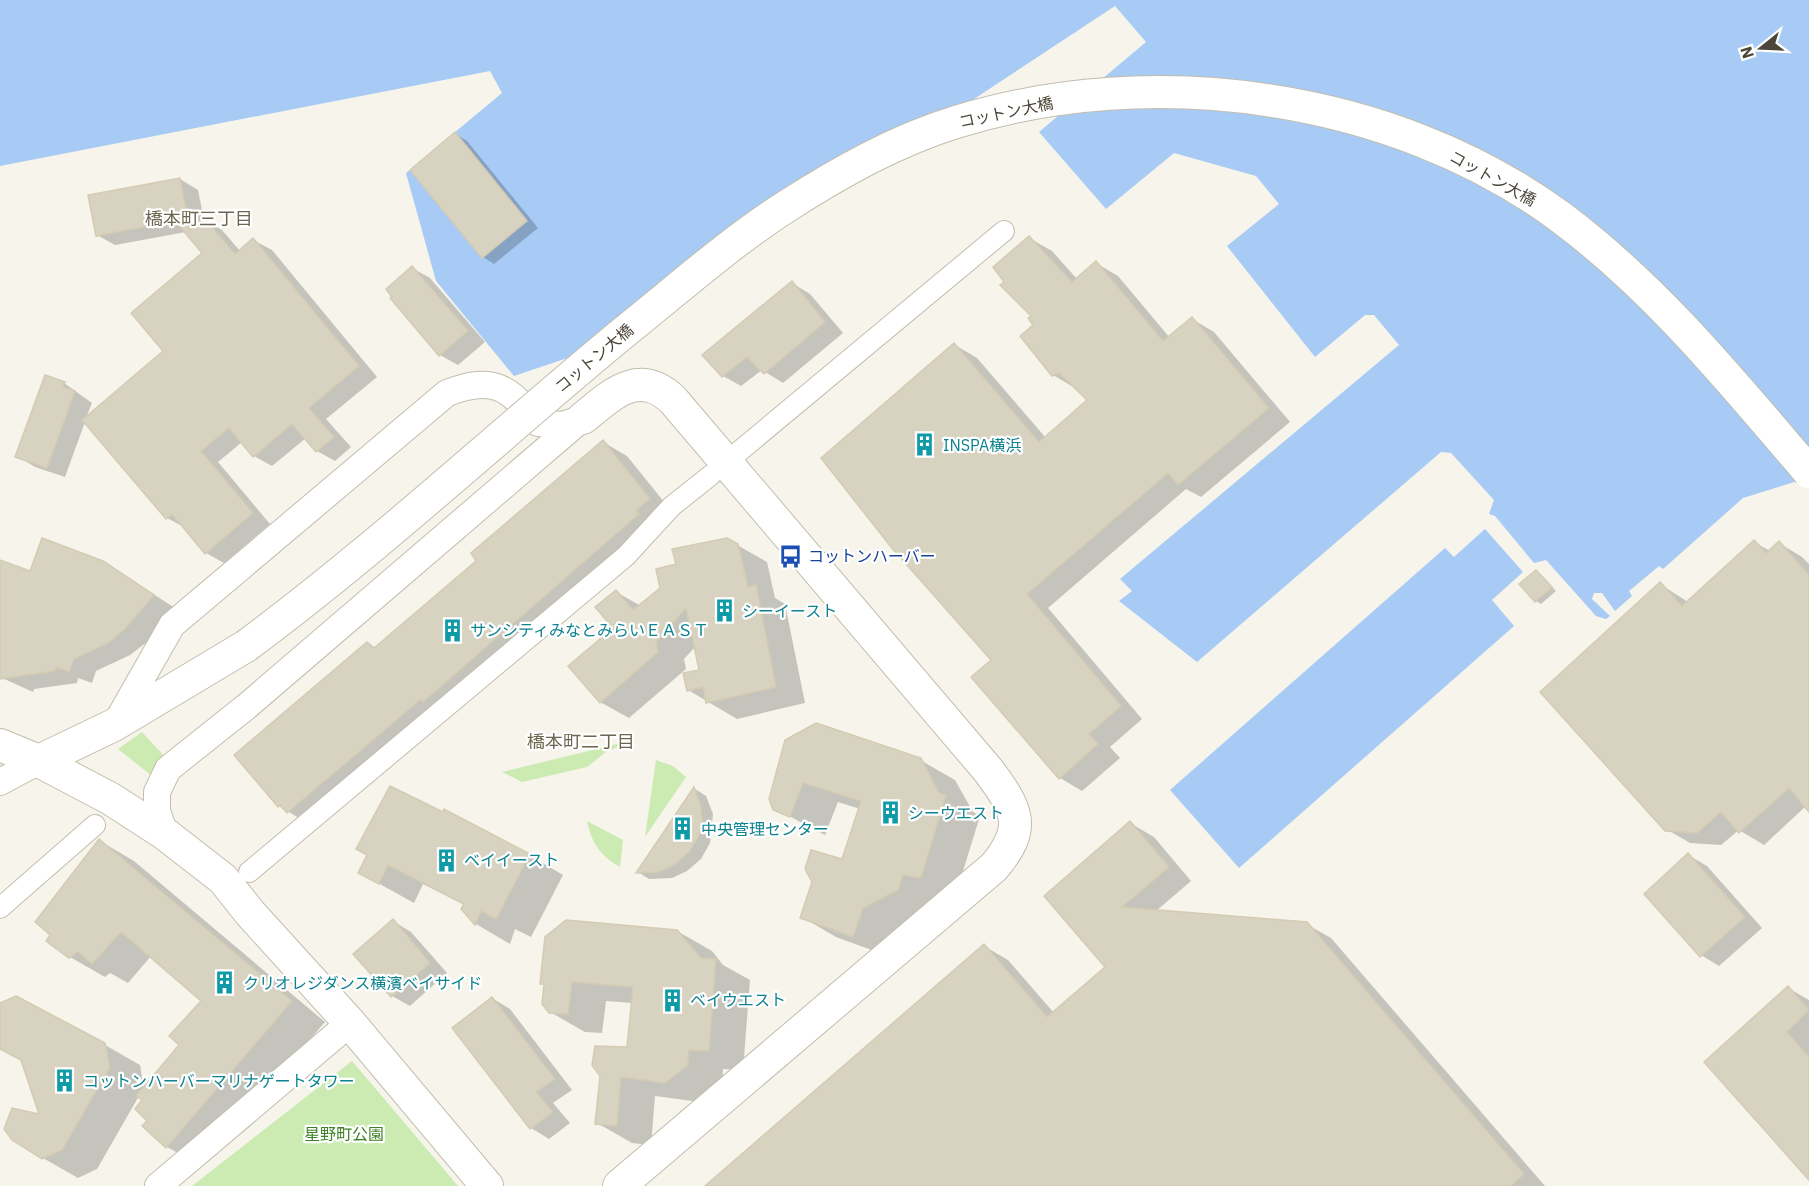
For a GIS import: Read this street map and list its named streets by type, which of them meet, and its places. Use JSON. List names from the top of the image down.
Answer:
{
  "streets": {
    "street": ["コットン大橋"]
  },
  "districts": ["橋本町三丁目", "橋本町二丁目"],
  "parks": ["星野町公園"],
  "places": {
    "building": [
      "INSPA横浜",
      "シーイースト",
      "サンシティみなとみらいＥＡＳＴ",
      "シーウエスト",
      "中央管理センター",
      "ベイイースト",
      "クリオレジダンス横濱ベイサイド",
      "ベイウエスト",
      "コットンハーバーマリナゲートタワー"
    ],
    "bus stop": ["コットンハーバー"]
  },
  "north": "left"
}
